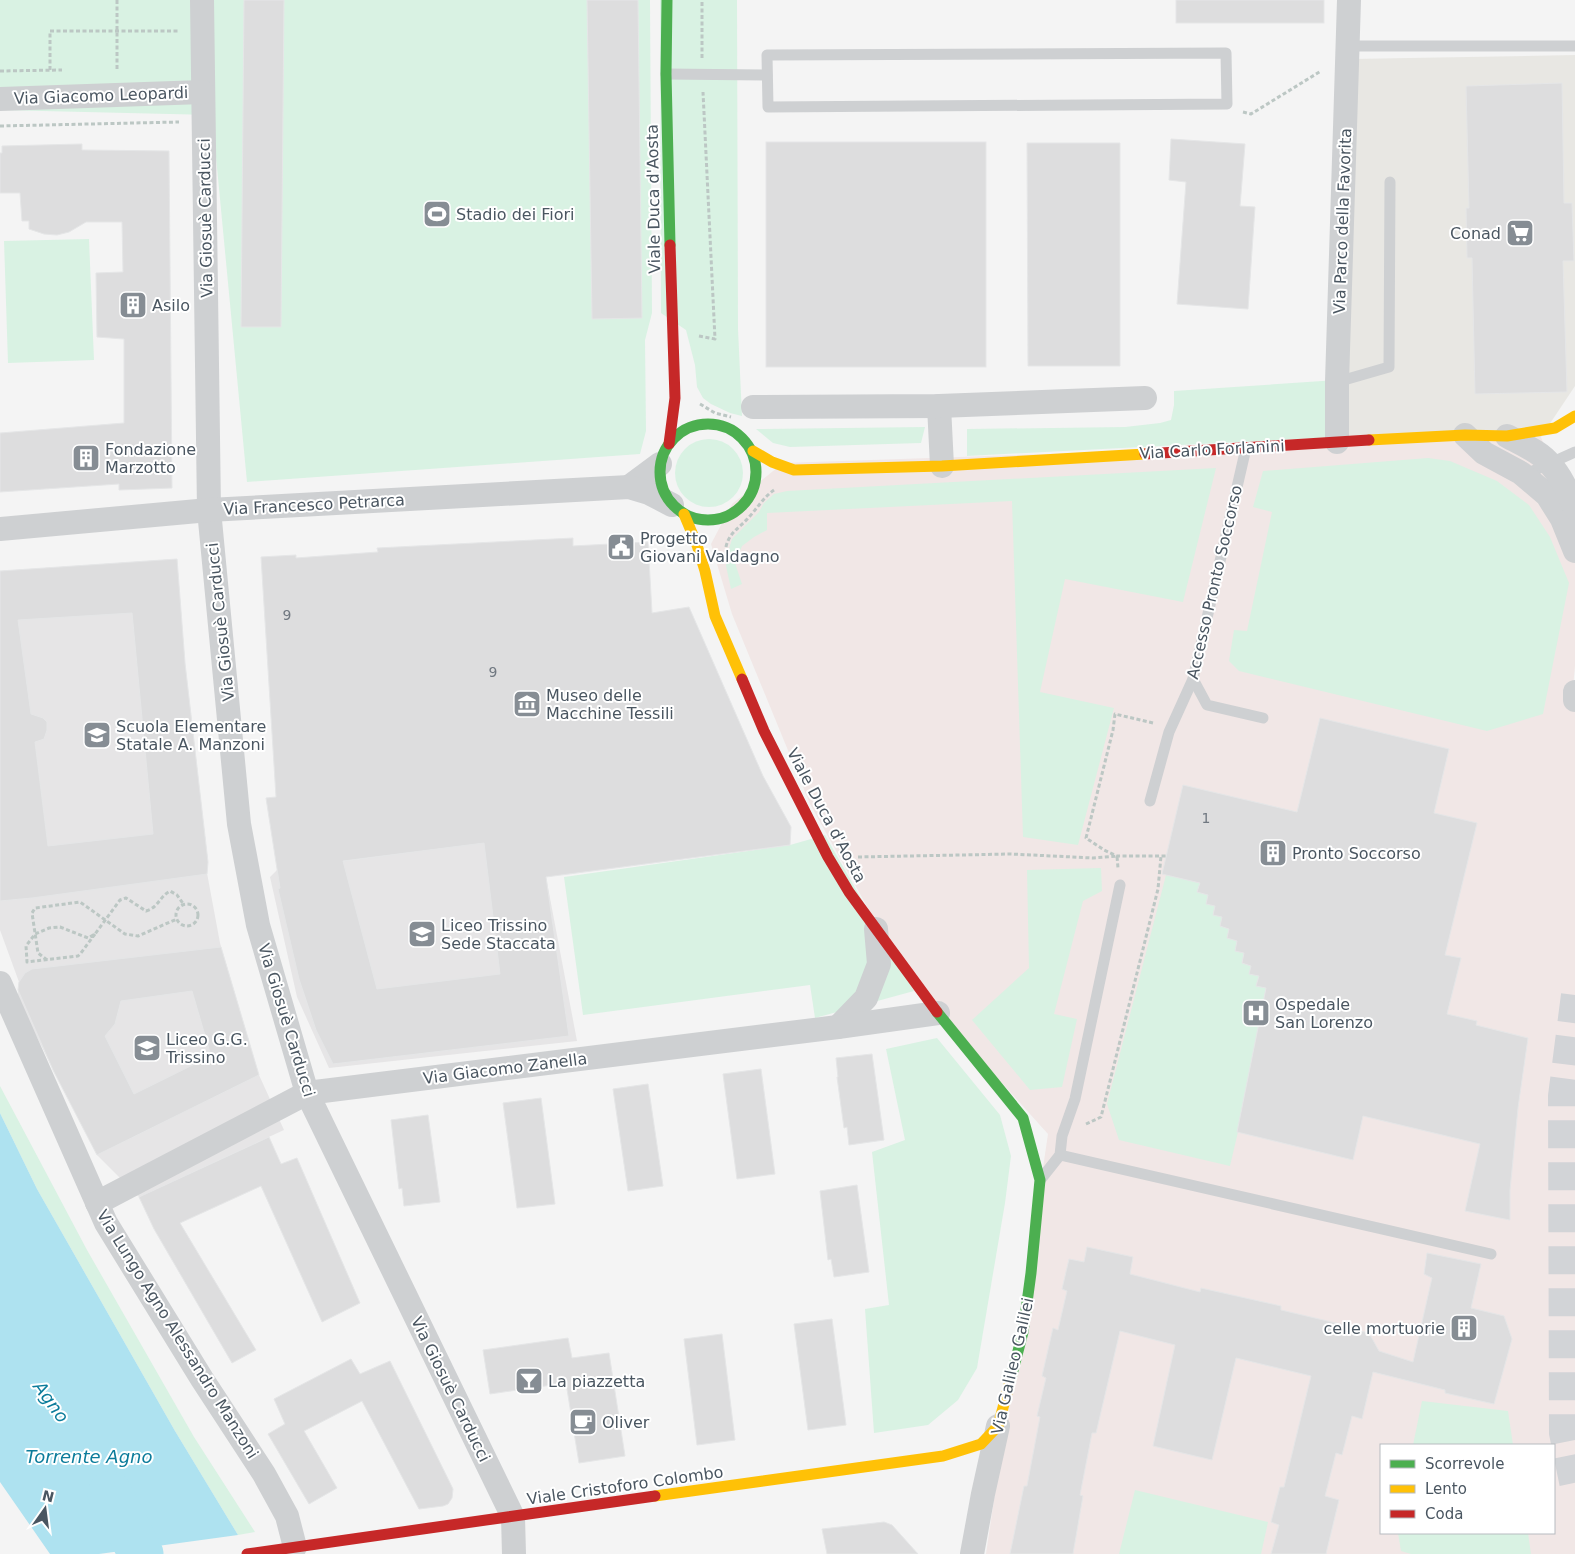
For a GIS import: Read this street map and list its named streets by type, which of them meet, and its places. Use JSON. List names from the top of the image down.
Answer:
{
  "streets": {
    "street": [
      "Via Giacomo Leopardi",
      "Viale Duca d'Aosta",
      "Via Giosuè Carducci",
      "Via Parco della Favorita",
      "Via Carlo Forlanini",
      "Via Francesco Petrarca",
      "Via Giacomo Zanella",
      "Via Lungo Agno Alessandro Manzoni",
      "Via Galileo Galilei",
      "Viale Cristoforo Colombo"
    ],
    "lane": ["Accesso Pronto Soccorso"]
  },
  "crossings": [
    ["Via Giacomo Leopardi", "Via Giosuè Carducci"],
    ["Viale Duca d'Aosta", "Via Giacomo Zanella"],
    ["Viale Duca d'Aosta", "Via Galileo Galilei"],
    ["Via Giosuè Carducci", "Via Francesco Petrarca"],
    ["Via Giosuè Carducci", "Via Giacomo Zanella"],
    ["Via Giosuè Carducci", "Viale Cristoforo Colombo"],
    ["Via Parco della Favorita", "Via Carlo Forlanini"],
    ["Via Carlo Forlanini", "Accesso Pronto Soccorso"],
    ["Via Giacomo Zanella", "Via Lungo Agno Alessandro Manzoni"],
    ["Via Lungo Agno Alessandro Manzoni", "Viale Cristoforo Colombo"],
    ["Via Galileo Galilei", "Viale Cristoforo Colombo"]
  ],
  "water": ["Agno", "Torrente Agno"],
  "places": {
    "sports": ["Stadio dei Fiori"],
    "supermarket": ["Conad"],
    "building": [
      "Asilo",
      "Fondazione Marzotto",
      "Pronto Soccorso",
      "celle mortuorie"
    ],
    "public building": ["Progetto Giovani Valdagno"],
    "museum": ["Museo delle Macchine Tessili"],
    "school or university": ["Scuola Elementare Statale A. Manzoni", "Liceo Trissino Sede Staccata", "Liceo G.G. Trissino"],
    "hospital": ["Ospedale San Lorenzo"],
    "bar": ["La piazzetta"],
    "cafe": ["Oliver"]
  },
  "house_numbers": ["9", "9", "1"],
  "legend": ["Scorrevole", "Lento", "Coda"],
  "north": "top"
}
